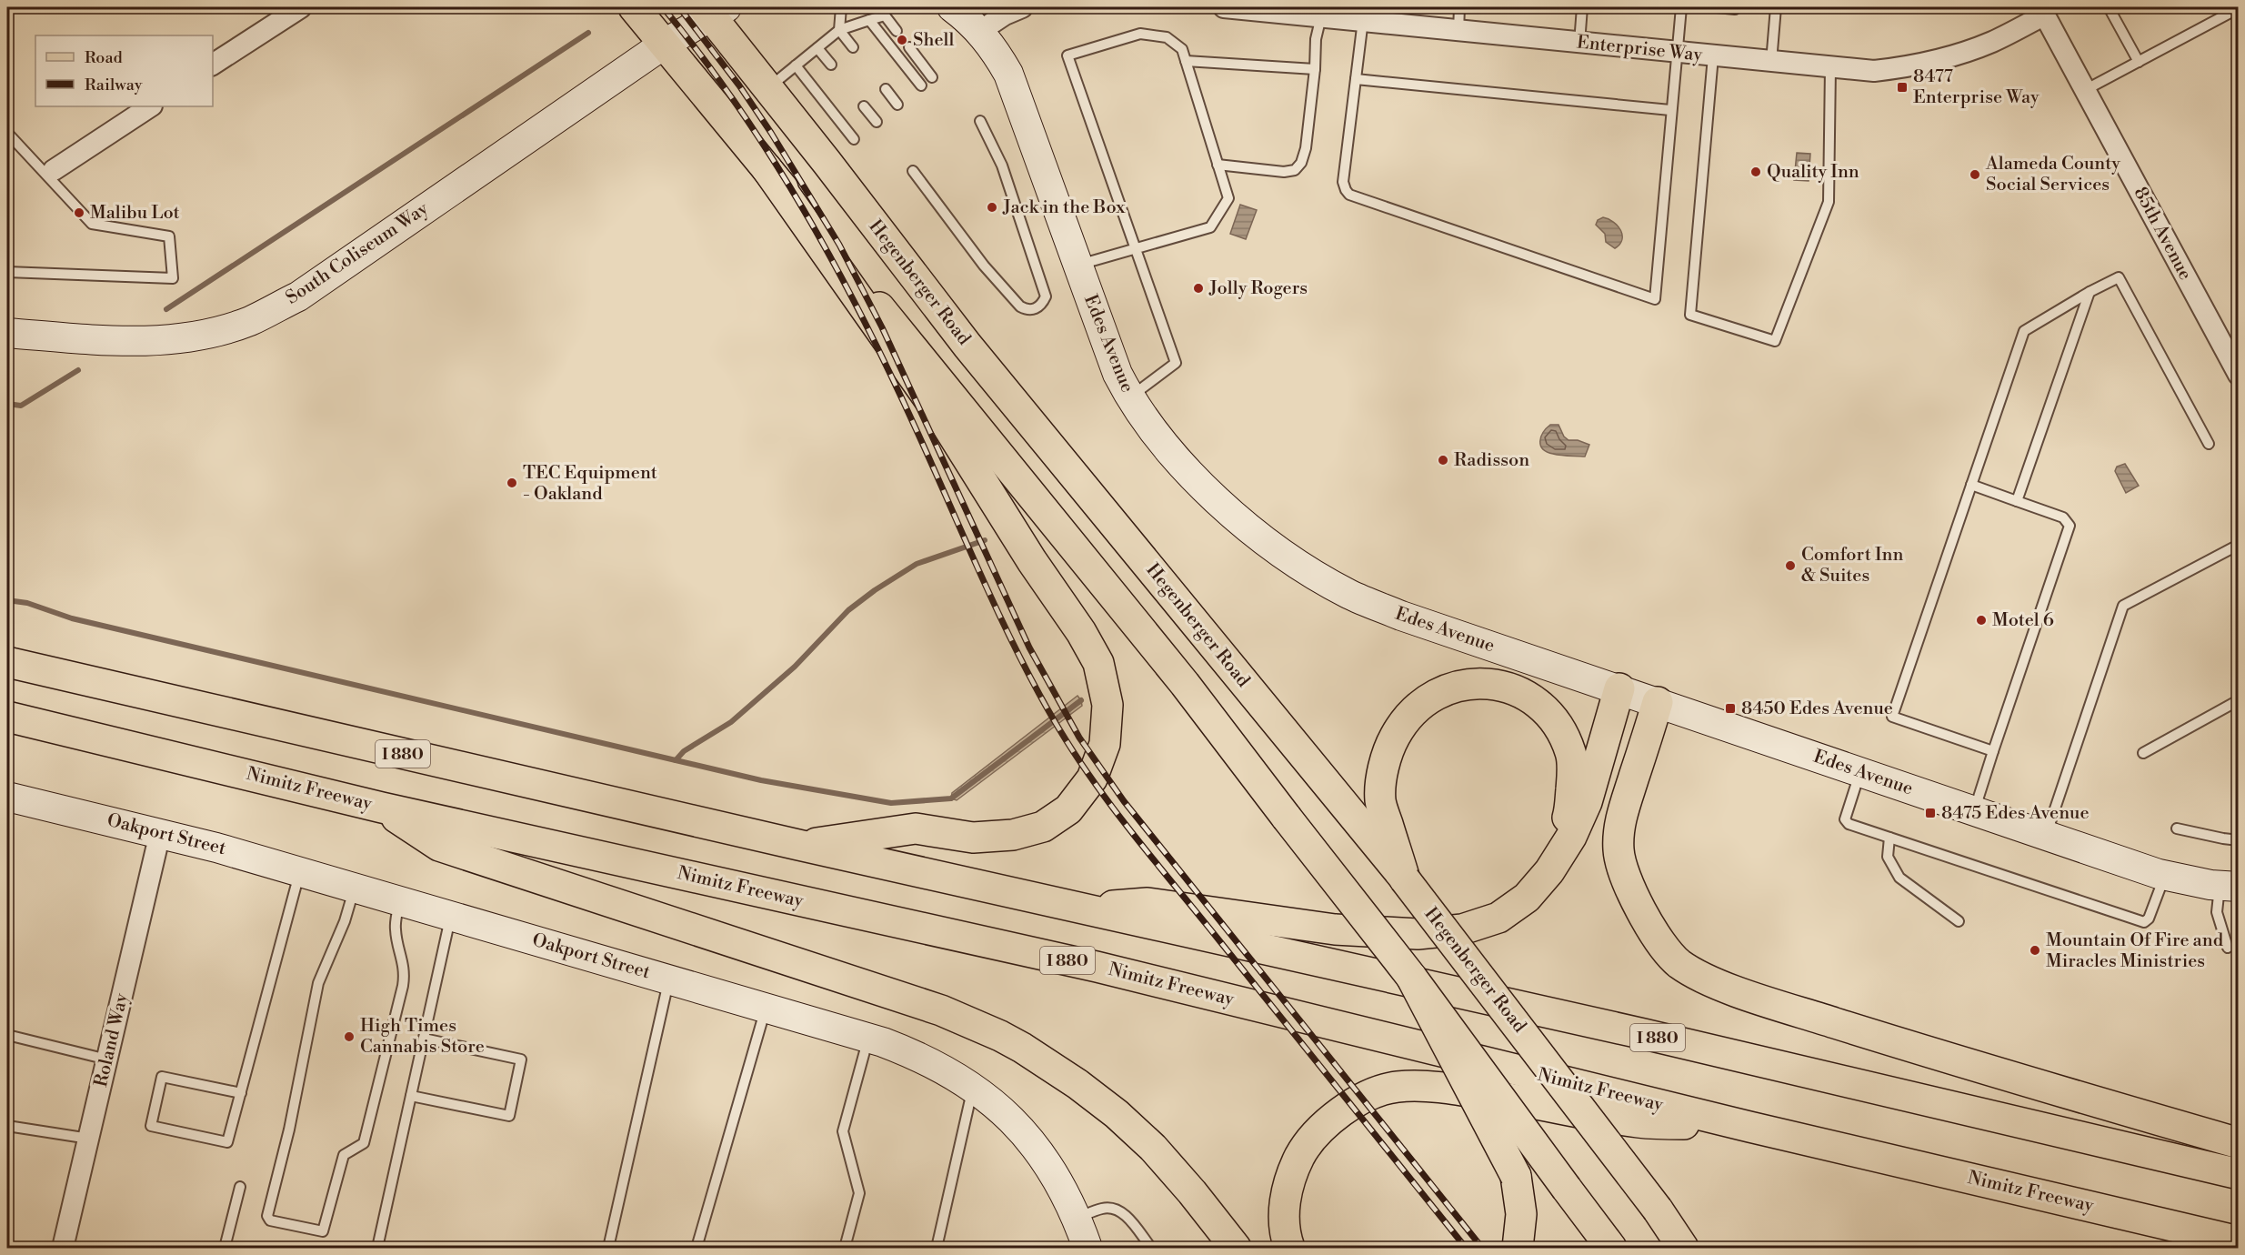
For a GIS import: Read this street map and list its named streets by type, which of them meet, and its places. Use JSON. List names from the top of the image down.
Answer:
{
  "streets": {
    "main road": ["Hegenberger Road", "I 880", "Nimitz Freeway"],
    "street": [
      "Enterprise Way",
      "85th Avenue",
      "South Coliseum Way",
      "Edes Avenue",
      "Oakport Street",
      "Roland Way"
    ]
  },
  "crossings": [
    ["Enterprise Way", "85th Avenue"],
    ["Oakport Street", "Roland Way"]
  ],
  "places": {
    "other": [
      "Shell",
      "Quality Inn",
      "Alameda County Social Services",
      "Jack in the Box",
      "Malibu Lot",
      "Jolly Rogers",
      "Radisson",
      "TEC Equipment - Oakland",
      "Comfort Inn & Suites",
      "Motel 6",
      "Mountain Of Fire and Miracles Ministries",
      "High Times Cannabis Store"
    ],
    "transit": ["8477 Enterprise Way", "8450 Edes Avenue", "8475 Edes Avenue"]
  },
  "legend": ["Road", "Railway"]
}
